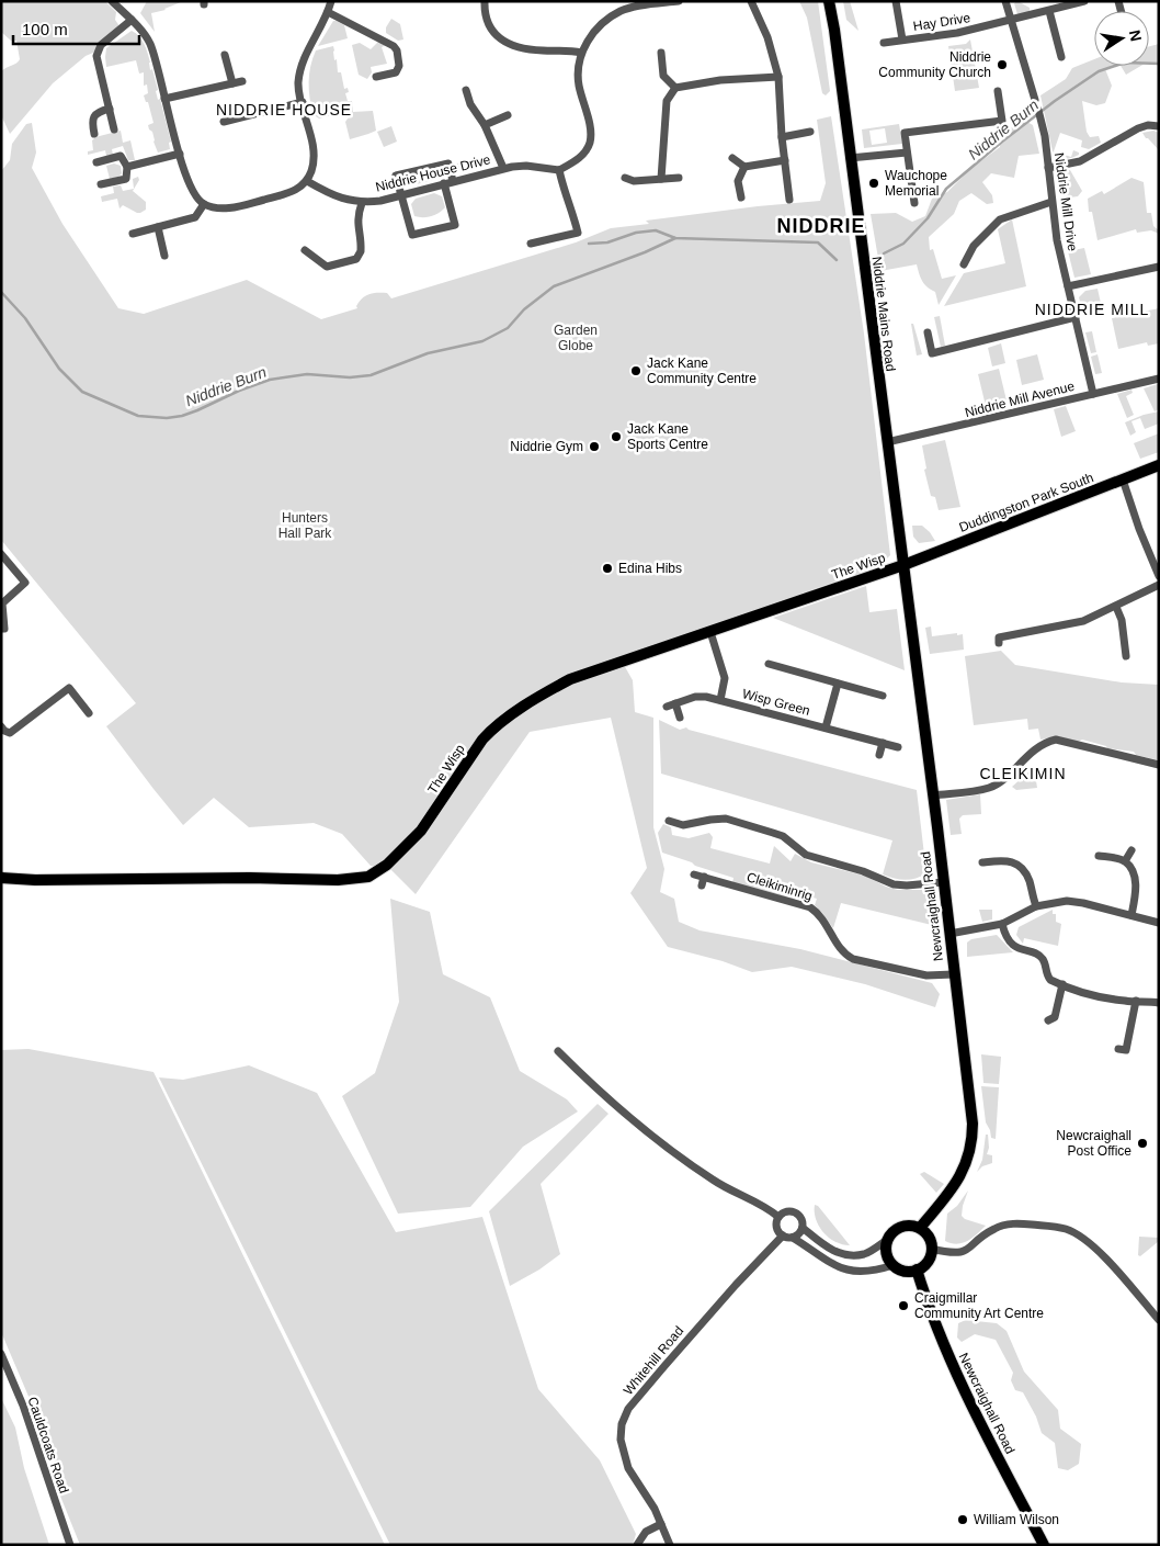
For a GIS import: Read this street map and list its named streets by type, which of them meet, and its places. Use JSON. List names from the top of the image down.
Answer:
{
  "streets": {
    "main road": [
      "Niddrie Mains Road",
      "Duddingston Park South",
      "The Wisp",
      "Newcraighall Road"
    ],
    "street": [
      "Hay Drive",
      "Niddrie House Drive",
      "Niddrie Mill Drive",
      "Niddrie Mill Avenue",
      "Wisp Green",
      "Cleikiminrig",
      "Whitehill Road",
      "Cauldcoats Road"
    ]
  },
  "crossings": [
    ["Niddrie Mill Drive", "Niddrie Mill Avenue"],
    ["Niddrie Mains Road", "Niddrie Mill Avenue"],
    ["Niddrie Mains Road", "Duddingston Park South"],
    ["Niddrie Mains Road", "The Wisp"],
    ["Niddrie Mains Road", "Newcraighall Road"],
    ["Duddingston Park South", "The Wisp"],
    ["Duddingston Park South", "Newcraighall Road"],
    ["The Wisp", "Wisp Green"],
    ["The Wisp", "Newcraighall Road"],
    ["Cleikiminrig", "Newcraighall Road"]
  ],
  "districts": [
    "NIDDRIE HOUSE",
    "NIDDRIE",
    "NIDDRIE MILL",
    "CLEIKIMIN"
  ],
  "water": ["Niddrie Burn"],
  "parks": ["Garden Globe", "Hunters Hall Park"],
  "places": [
    "Niddrie Community Church",
    "Wauchope Memorial",
    "Jack Kane Community Centre",
    "Jack Kane Sports Centre",
    "Niddrie Gym",
    "Edina Hibs",
    "Newcraighall Post Office",
    "Craigmillar Community Art Centre",
    "William Wilson"
  ],
  "scale_bar": "100 m",
  "north": "right"
}
